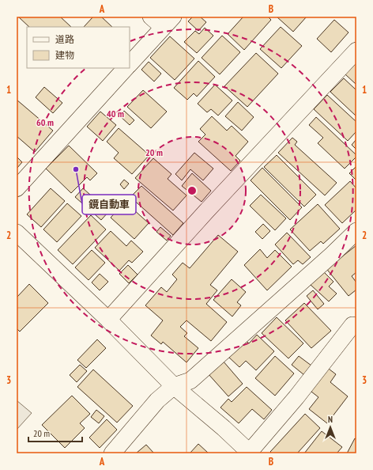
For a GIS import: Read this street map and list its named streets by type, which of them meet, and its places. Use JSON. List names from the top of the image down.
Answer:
{
  "places": ["鏡自動車"],
  "legend": ["道路", "建物"],
  "scale_bar": "20 m",
  "north": "top",
  "grid": {
    "columns": ["A", "B"],
    "rows": ["1", "2", "3"]
  },
  "rings": ["40 m", "60 m", "20 m"]
}
